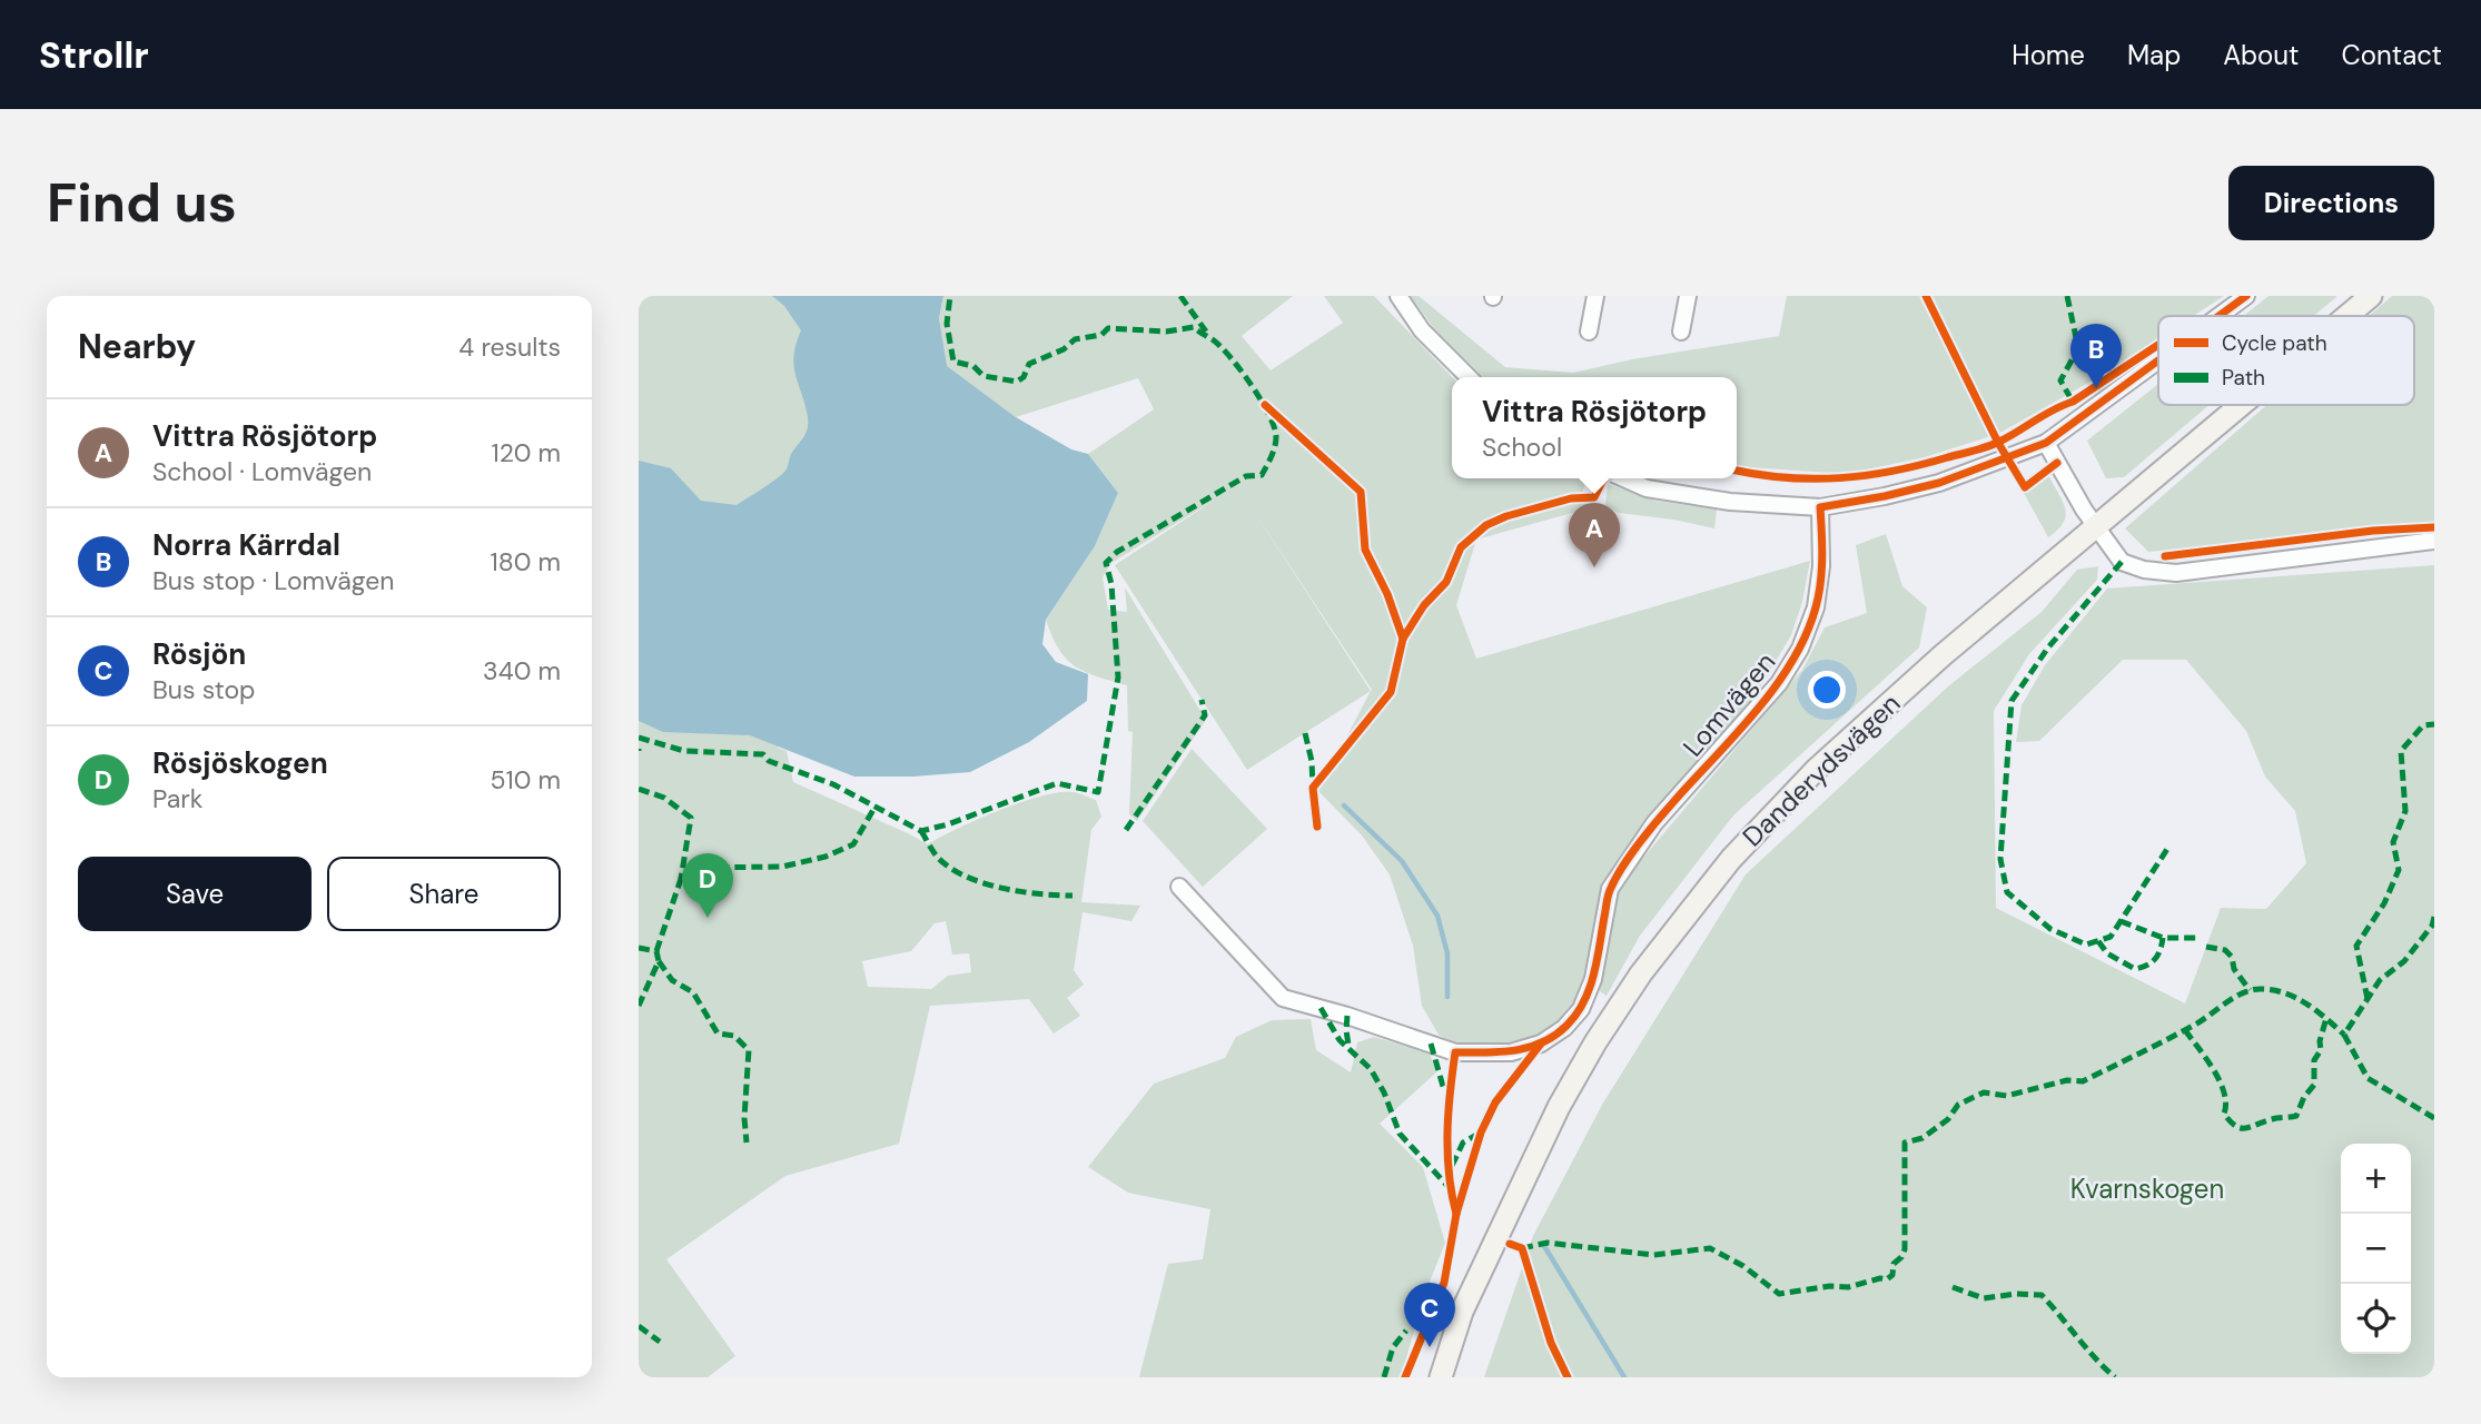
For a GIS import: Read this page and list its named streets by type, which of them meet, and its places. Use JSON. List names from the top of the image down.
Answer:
{
  "streets": {
    "main road": ["Danderydsvägen"],
    "street": ["Lomvägen"]
  },
  "parks": ["Kvarnskogen"],
  "legend": ["Cycle path", "Path"],
  "page": {
    "header": "Strollr",
    "nav": [
      "Home",
      "Map",
      "About",
      "Contact"
    ],
    "buttons": [
      "Directions",
      ["Save", "Share"]
    ],
    "title": "Find us",
    "heading": ["Nearby", "4 results"],
    "pins": [
      "B",
      "A",
      "D",
      "C"
    ],
    "popup": ["Vittra Rösjötorp", "School"],
    "list": [
      {
        "mark": "A",
        "name": "Vittra Rösjötorp",
        "note": "School · Lomvägen",
        "value": "120 m"
      },
      {
        "mark": "B",
        "name": "Norra Kärrdal",
        "note": "Bus stop · Lomvägen",
        "value": "180 m"
      },
      {
        "mark": "C",
        "name": "Rösjön",
        "note": "Bus stop",
        "value": "340 m"
      },
      {
        "mark": "D",
        "name": "Rösjöskogen",
        "note": "Park",
        "value": "510 m"
      }
    ],
    "map_buttons": ["+", "−"]
  }
}
